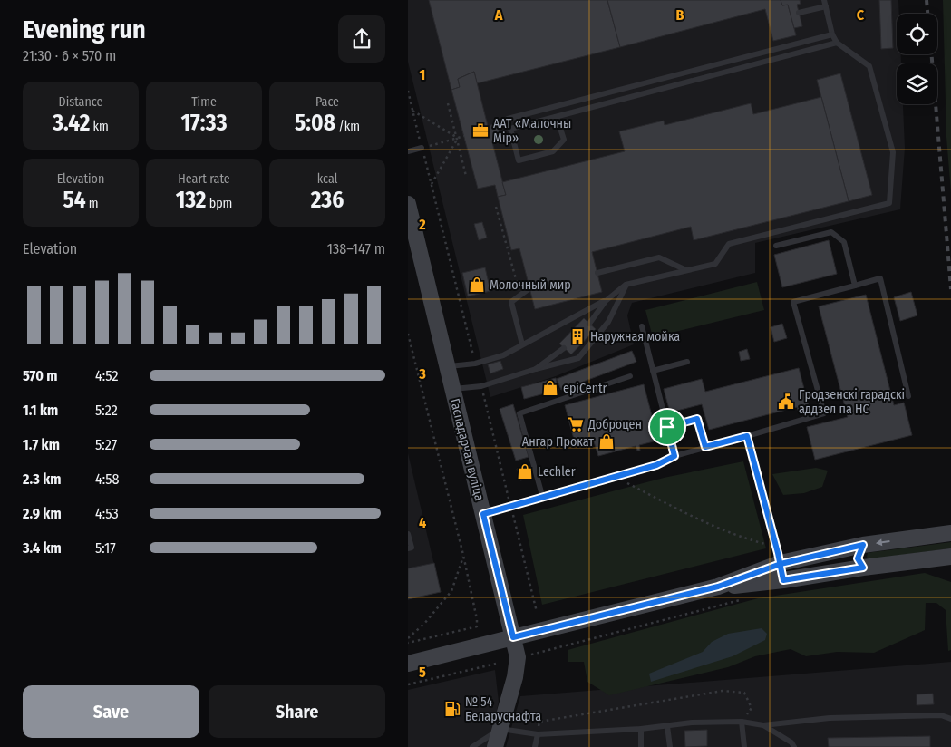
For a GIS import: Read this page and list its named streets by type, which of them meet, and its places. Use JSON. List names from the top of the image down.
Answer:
{
  "streets": {
    "main road": ["Гаспадарчая вуліца"]
  },
  "places": {
    "office": ["ААТ «Малочны Мір»"],
    "shop": [
      "Молочный мир",
      "epiCentr",
      "Ангар Прокат",
      "Lechler"
    ],
    "building": ["Наружная мойка"],
    "public building": ["Гродзенскі гарадскі аддзел па НС"],
    "supermarket": ["Доброцен"],
    "fuel station": ["№ 54 Беларуснафта"]
  },
  "page": {
    "heading": ["Evening run", "21:30 · 6 × 570 m"],
    "stats": [
      ["Distance", "3.42 km"],
      ["Time", "17:33"],
      ["Pace", "5:08 /km"],
      ["Elevation", "54 m"],
      ["Heart rate", "132 bpm"],
      ["kcal", "236"]
    ],
    "chart": ["Elevation", "138–147 m"],
    "list": [
      {
        "name": "570 m",
        "note": "4:52"
      },
      {
        "name": "1.1 km",
        "note": "5:22"
      },
      {
        "name": "1.7 km",
        "note": "5:27"
      },
      {
        "name": "2.3 km",
        "note": "4:58"
      },
      {
        "name": "2.9 km",
        "note": "4:53"
      },
      {
        "name": "3.4 km",
        "note": "5:17"
      }
    ],
    "buttons": ["Save", "Share"]
  },
  "grid": {
    "columns": ["A", "B", "C"],
    "rows": [
      "1",
      "2",
      "3",
      "4",
      "5"
    ]
  }
}
